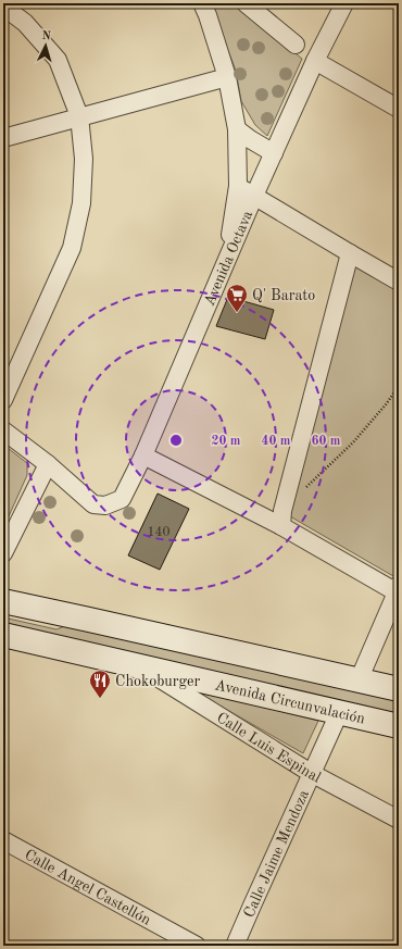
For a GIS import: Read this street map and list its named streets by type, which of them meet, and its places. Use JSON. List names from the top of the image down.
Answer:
{
  "streets": {
    "main road": ["Avenida Circunvalación"],
    "street": [
      "Avenida Octava",
      "Calle Luis Espinal",
      "Calle Jaime Mendoza",
      "Calle Angel Castellón"
    ]
  },
  "crossings": [
    ["Avenida Circunvalación", "Calle Luis Espinal"],
    ["Avenida Circunvalación", "Calle Jaime Mendoza"],
    ["Calle Luis Espinal", "Calle Jaime Mendoza"]
  ],
  "places": {
    "supermarket": ["Q' Barato"],
    "restaurant": ["Chokoburger"]
  },
  "house_numbers": ["140"],
  "north": "top",
  "rings": ["20 m", "40 m", "60 m"]
}
